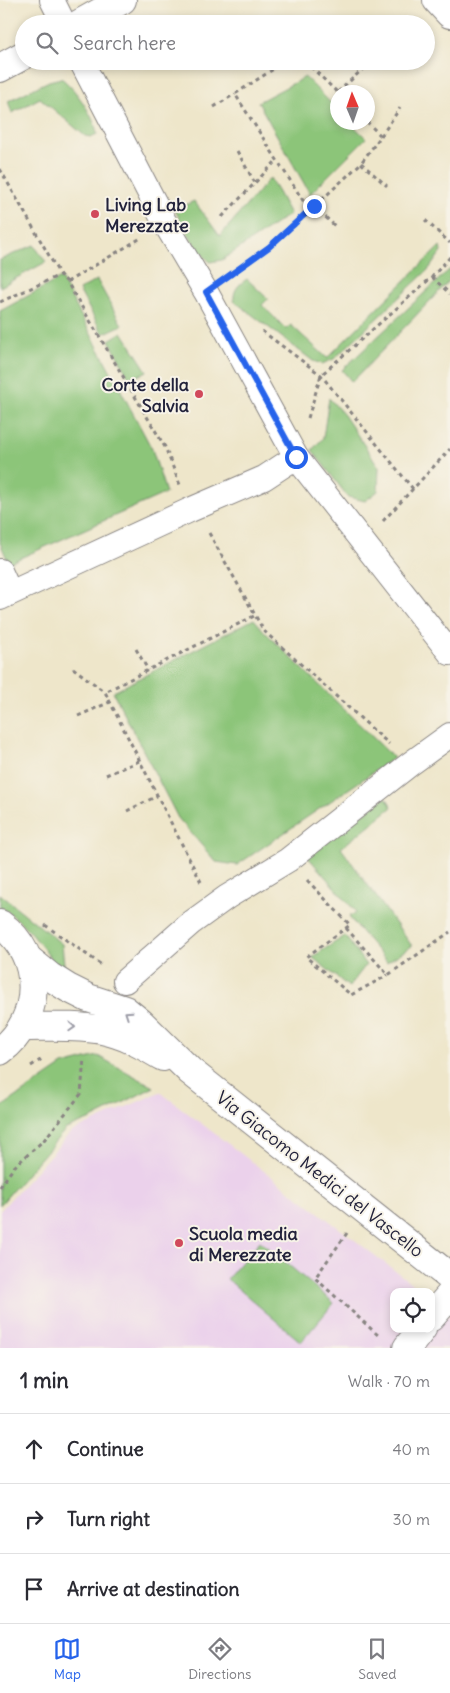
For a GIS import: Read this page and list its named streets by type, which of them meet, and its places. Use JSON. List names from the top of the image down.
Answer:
{
  "streets": {
    "street": ["Via Giacomo Medici del Vascello"]
  },
  "places": ["Living Lab Merezzate", "Corte della Salvia", "Scuola media di Merezzate"],
  "north": "top",
  "page": {
    "search": "Search here",
    "heading": ["1 min", "Walk · 70 m"],
    "list": [
      ["Continue", "40 m"],
      ["Turn right", "30 m"],
      "Arrive at destination"
    ],
    "nav": ["Map", "Directions", "Saved"]
  }
}
